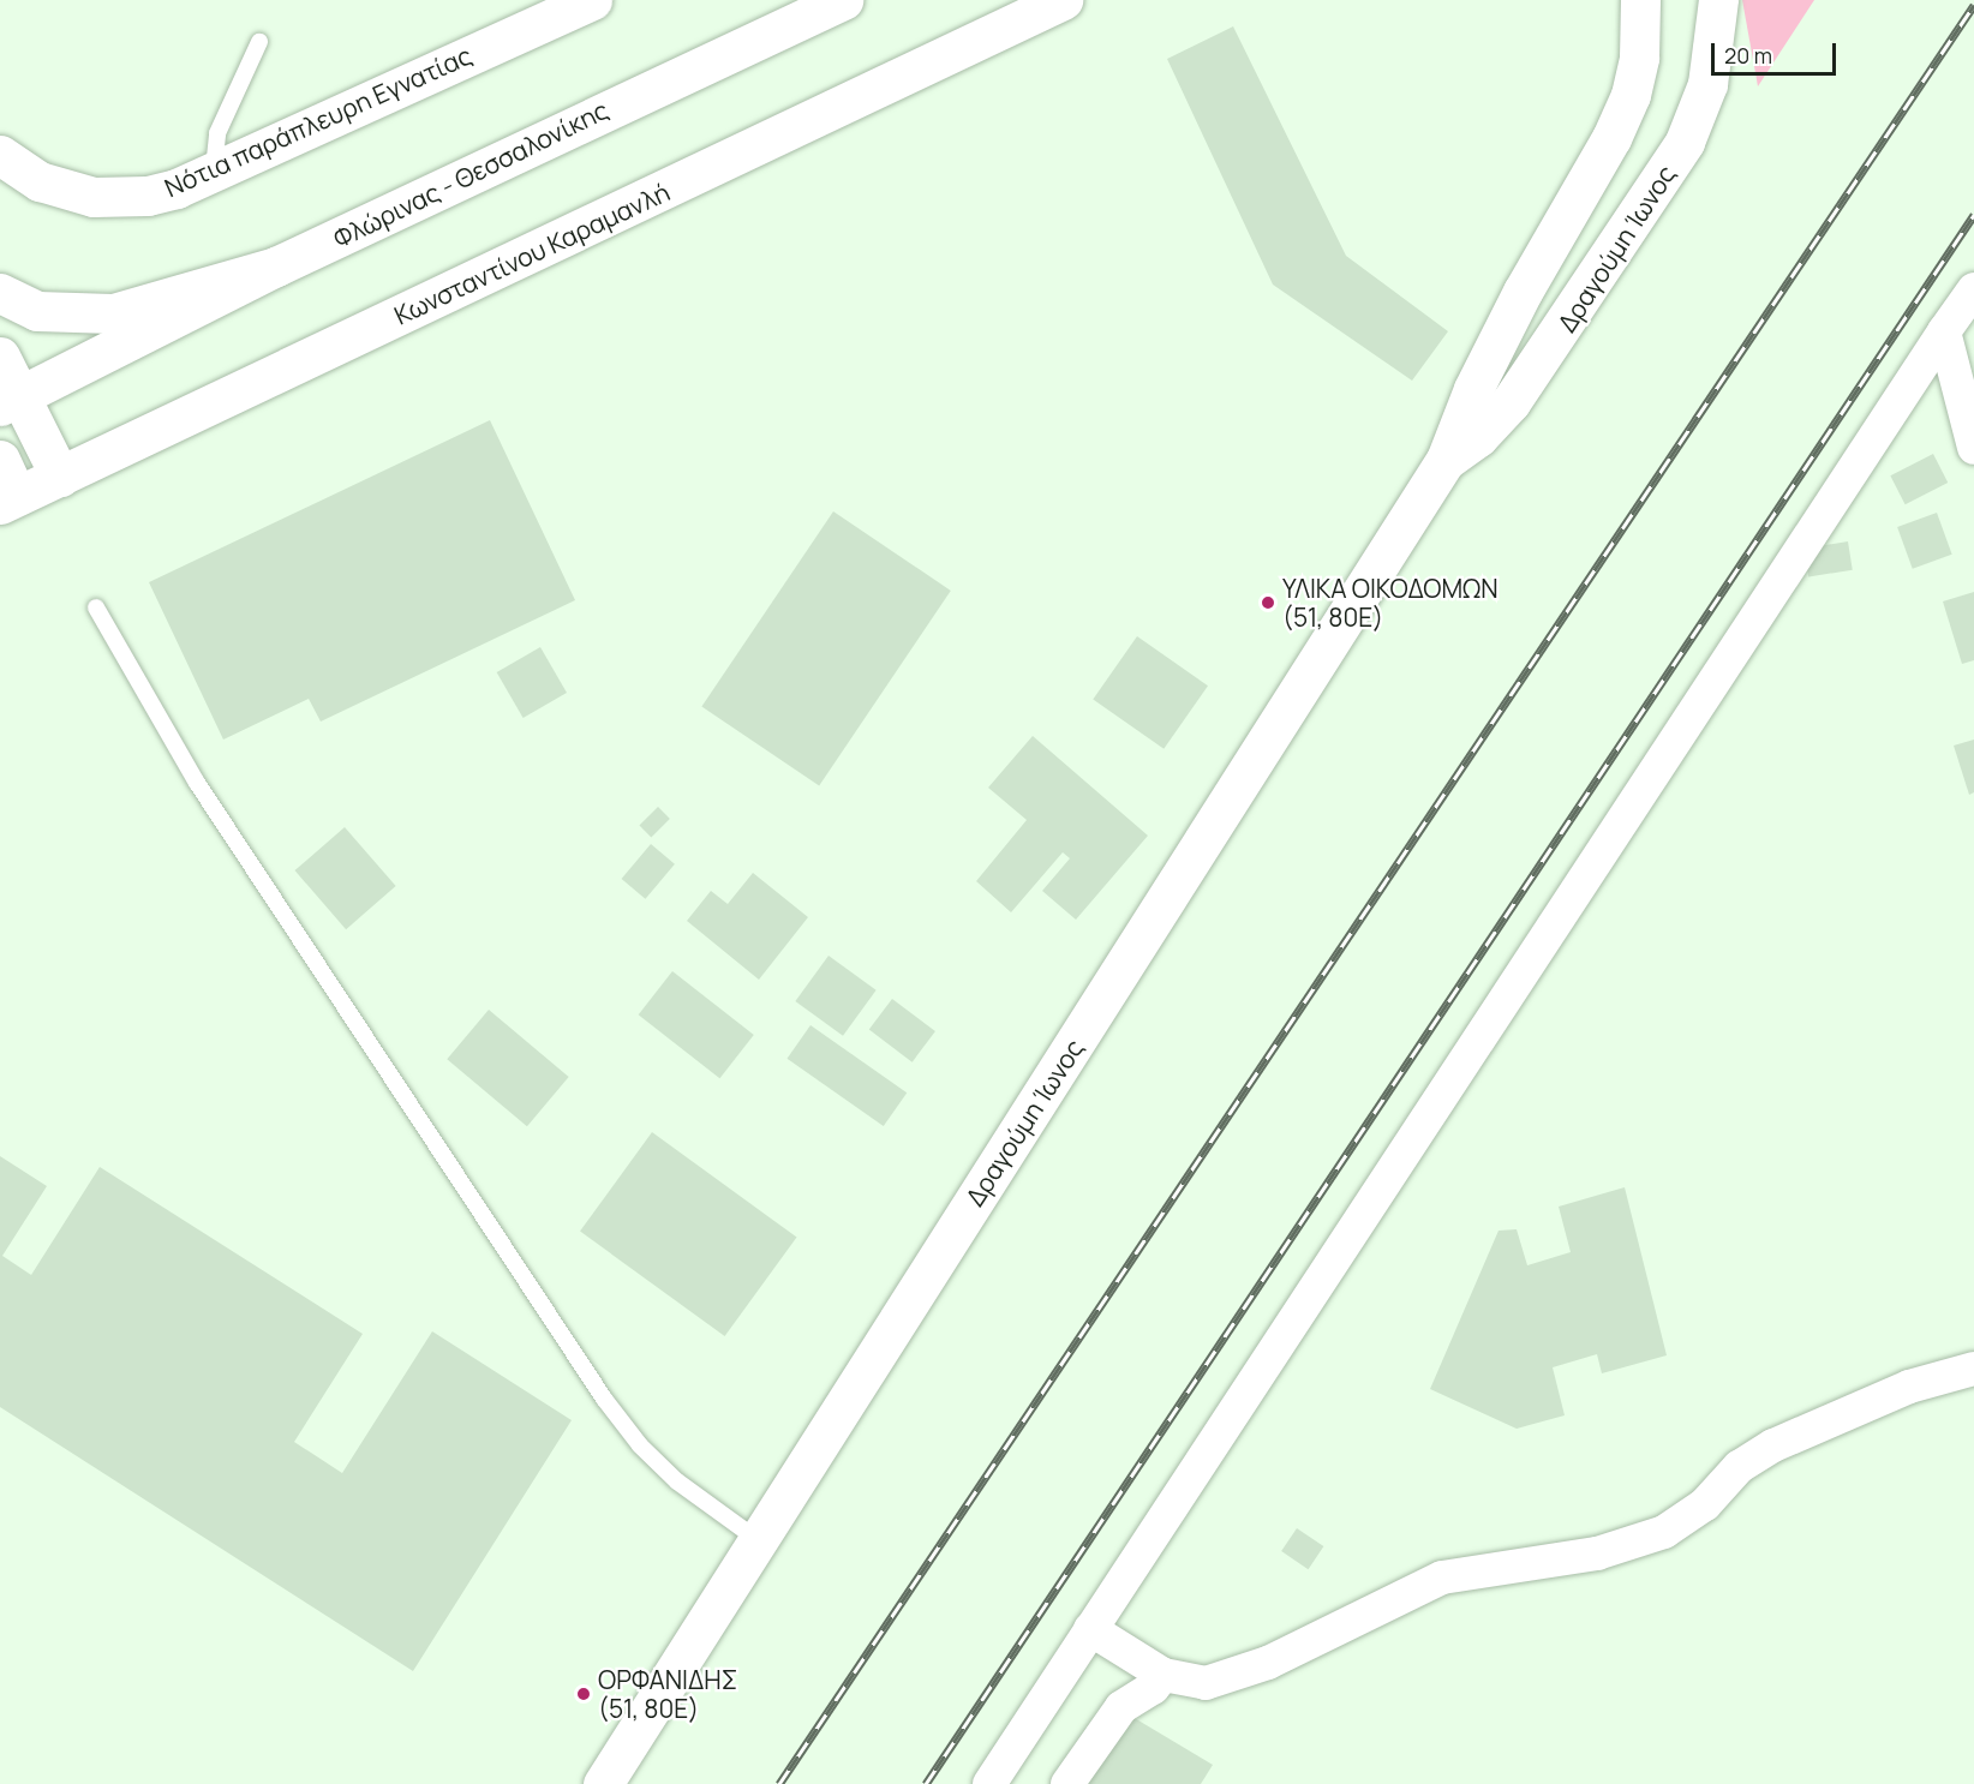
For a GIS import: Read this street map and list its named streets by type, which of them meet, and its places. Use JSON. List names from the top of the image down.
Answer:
{
  "streets": {
    "main road": [
      "Νότια παράπλευρη Εγνατίας",
      "Φλώρινας - Θεσσαλονίκης",
      "Δραγούμη Ίωνος",
      "Κωνσταντίνου Καραμανλή"
    ]
  },
  "places": ["ΥΛΙΚΑ ΟΙΚΟΔΟΜΩΝ (51, 80Ε)", "ΟΡΦΑΝΙΔΗΣ (51, 80Ε)"],
  "scale_bar": "20 m"
}
